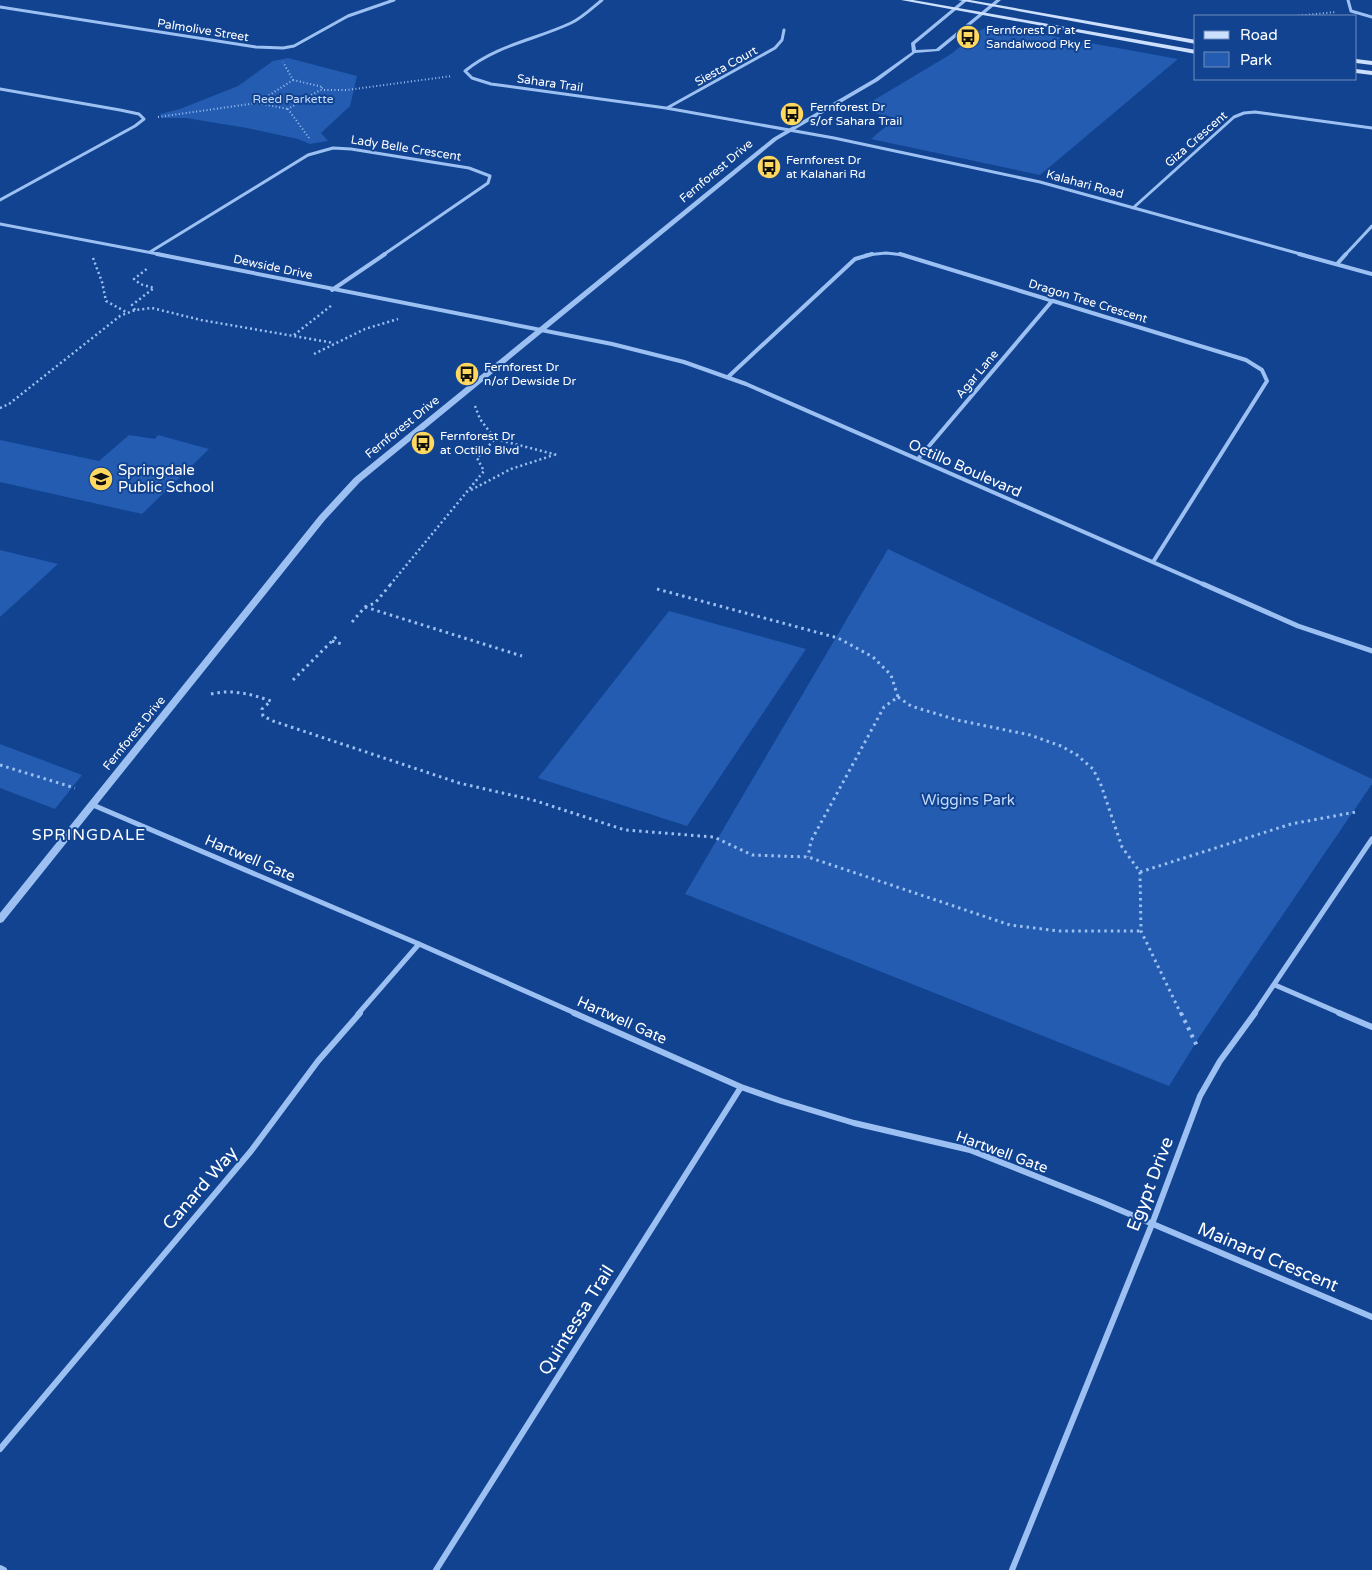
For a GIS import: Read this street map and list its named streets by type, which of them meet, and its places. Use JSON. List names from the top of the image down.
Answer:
{
  "streets": {
    "street": [
      "Palmolive Street",
      "Siesta Court",
      "Sahara Trail",
      "Giza Crescent",
      "Lady Belle Crescent",
      "Fernforest Drive",
      "Kalahari Road",
      "Dewside Drive",
      "Dragon Tree Crescent",
      "Agar Lane",
      "Octillo Boulevard",
      "Hartwell Gate",
      "Egypt Drive",
      "Canard Way",
      "Mainard Crescent",
      "Quintessa Trail"
    ]
  },
  "crossings": [
    ["Siesta Court", "Sahara Trail"],
    ["Sahara Trail", "Fernforest Drive"],
    ["Sahara Trail", "Kalahari Road"],
    ["Giza Crescent", "Kalahari Road"],
    ["Lady Belle Crescent", "Dewside Drive"],
    ["Fernforest Drive", "Kalahari Road"],
    ["Fernforest Drive", "Dewside Drive"],
    ["Fernforest Drive", "Octillo Boulevard"],
    ["Fernforest Drive", "Hartwell Gate"],
    ["Dewside Drive", "Octillo Boulevard"],
    ["Dragon Tree Crescent", "Agar Lane"],
    ["Dragon Tree Crescent", "Octillo Boulevard"],
    ["Agar Lane", "Octillo Boulevard"],
    ["Hartwell Gate", "Egypt Drive"],
    ["Hartwell Gate", "Canard Way"],
    ["Hartwell Gate", "Mainard Crescent"],
    ["Hartwell Gate", "Quintessa Trail"],
    ["Egypt Drive", "Mainard Crescent"]
  ],
  "districts": ["SPRINGDALE"],
  "parks": ["Reed Parkette", "Wiggins Park"],
  "places": {
    "bus stop": [
      "Fernforest Dr at Sandalwood Pky E",
      "Fernforest Dr s/of Sahara Trail",
      "Fernforest Dr at Kalahari Rd",
      "Fernforest Dr n/of Dewside Dr",
      "Fernforest Dr at Octillo Blvd"
    ],
    "school or university": ["Springdale Public School"]
  },
  "legend": ["Road", "Park"]
}
